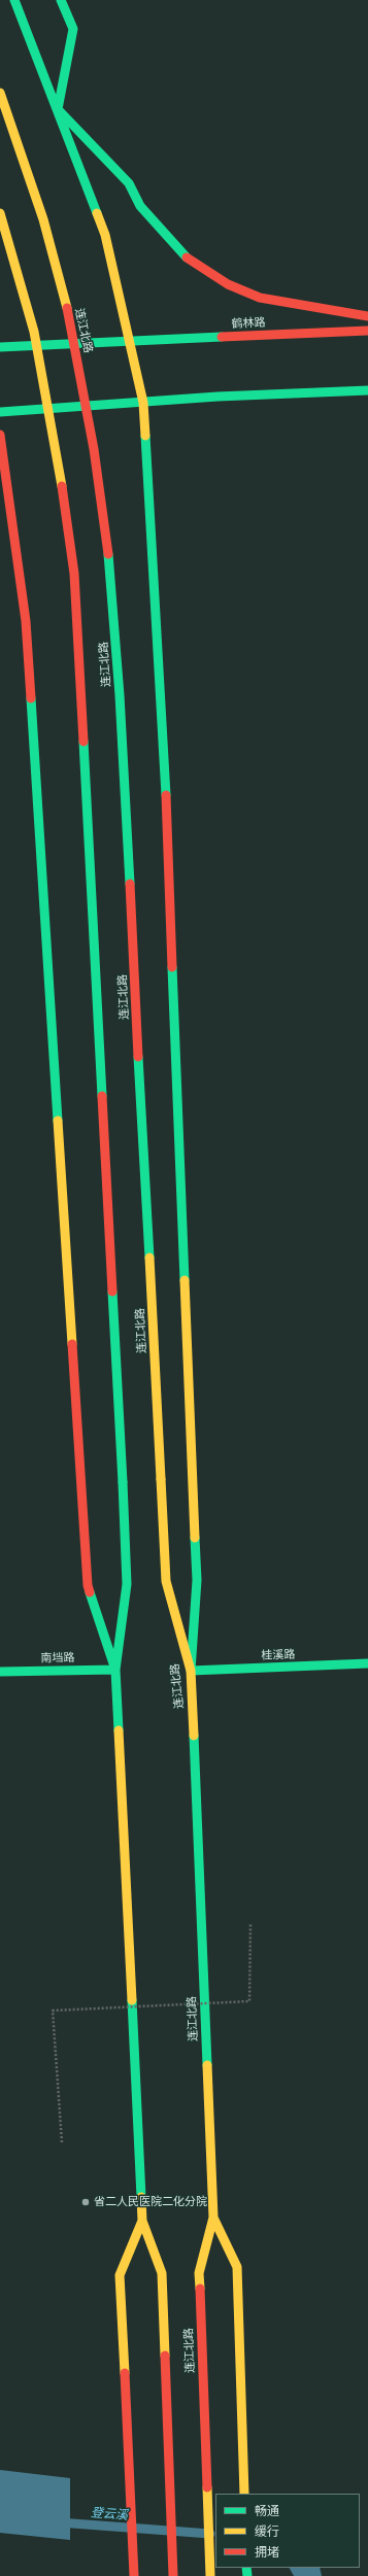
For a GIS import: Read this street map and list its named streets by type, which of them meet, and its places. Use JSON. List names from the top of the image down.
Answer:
{
  "streets": {
    "main road": [
      "鹤林路",
      "连江北路",
      "桂溪路",
      "南垱路"
    ]
  },
  "crossings": [
    ["连江北路", "桂溪路"]
  ],
  "water": ["登云溪"],
  "places": ["省二人民医院二化分院"],
  "legend": ["畅通", "缓行", "拥堵"]
}
